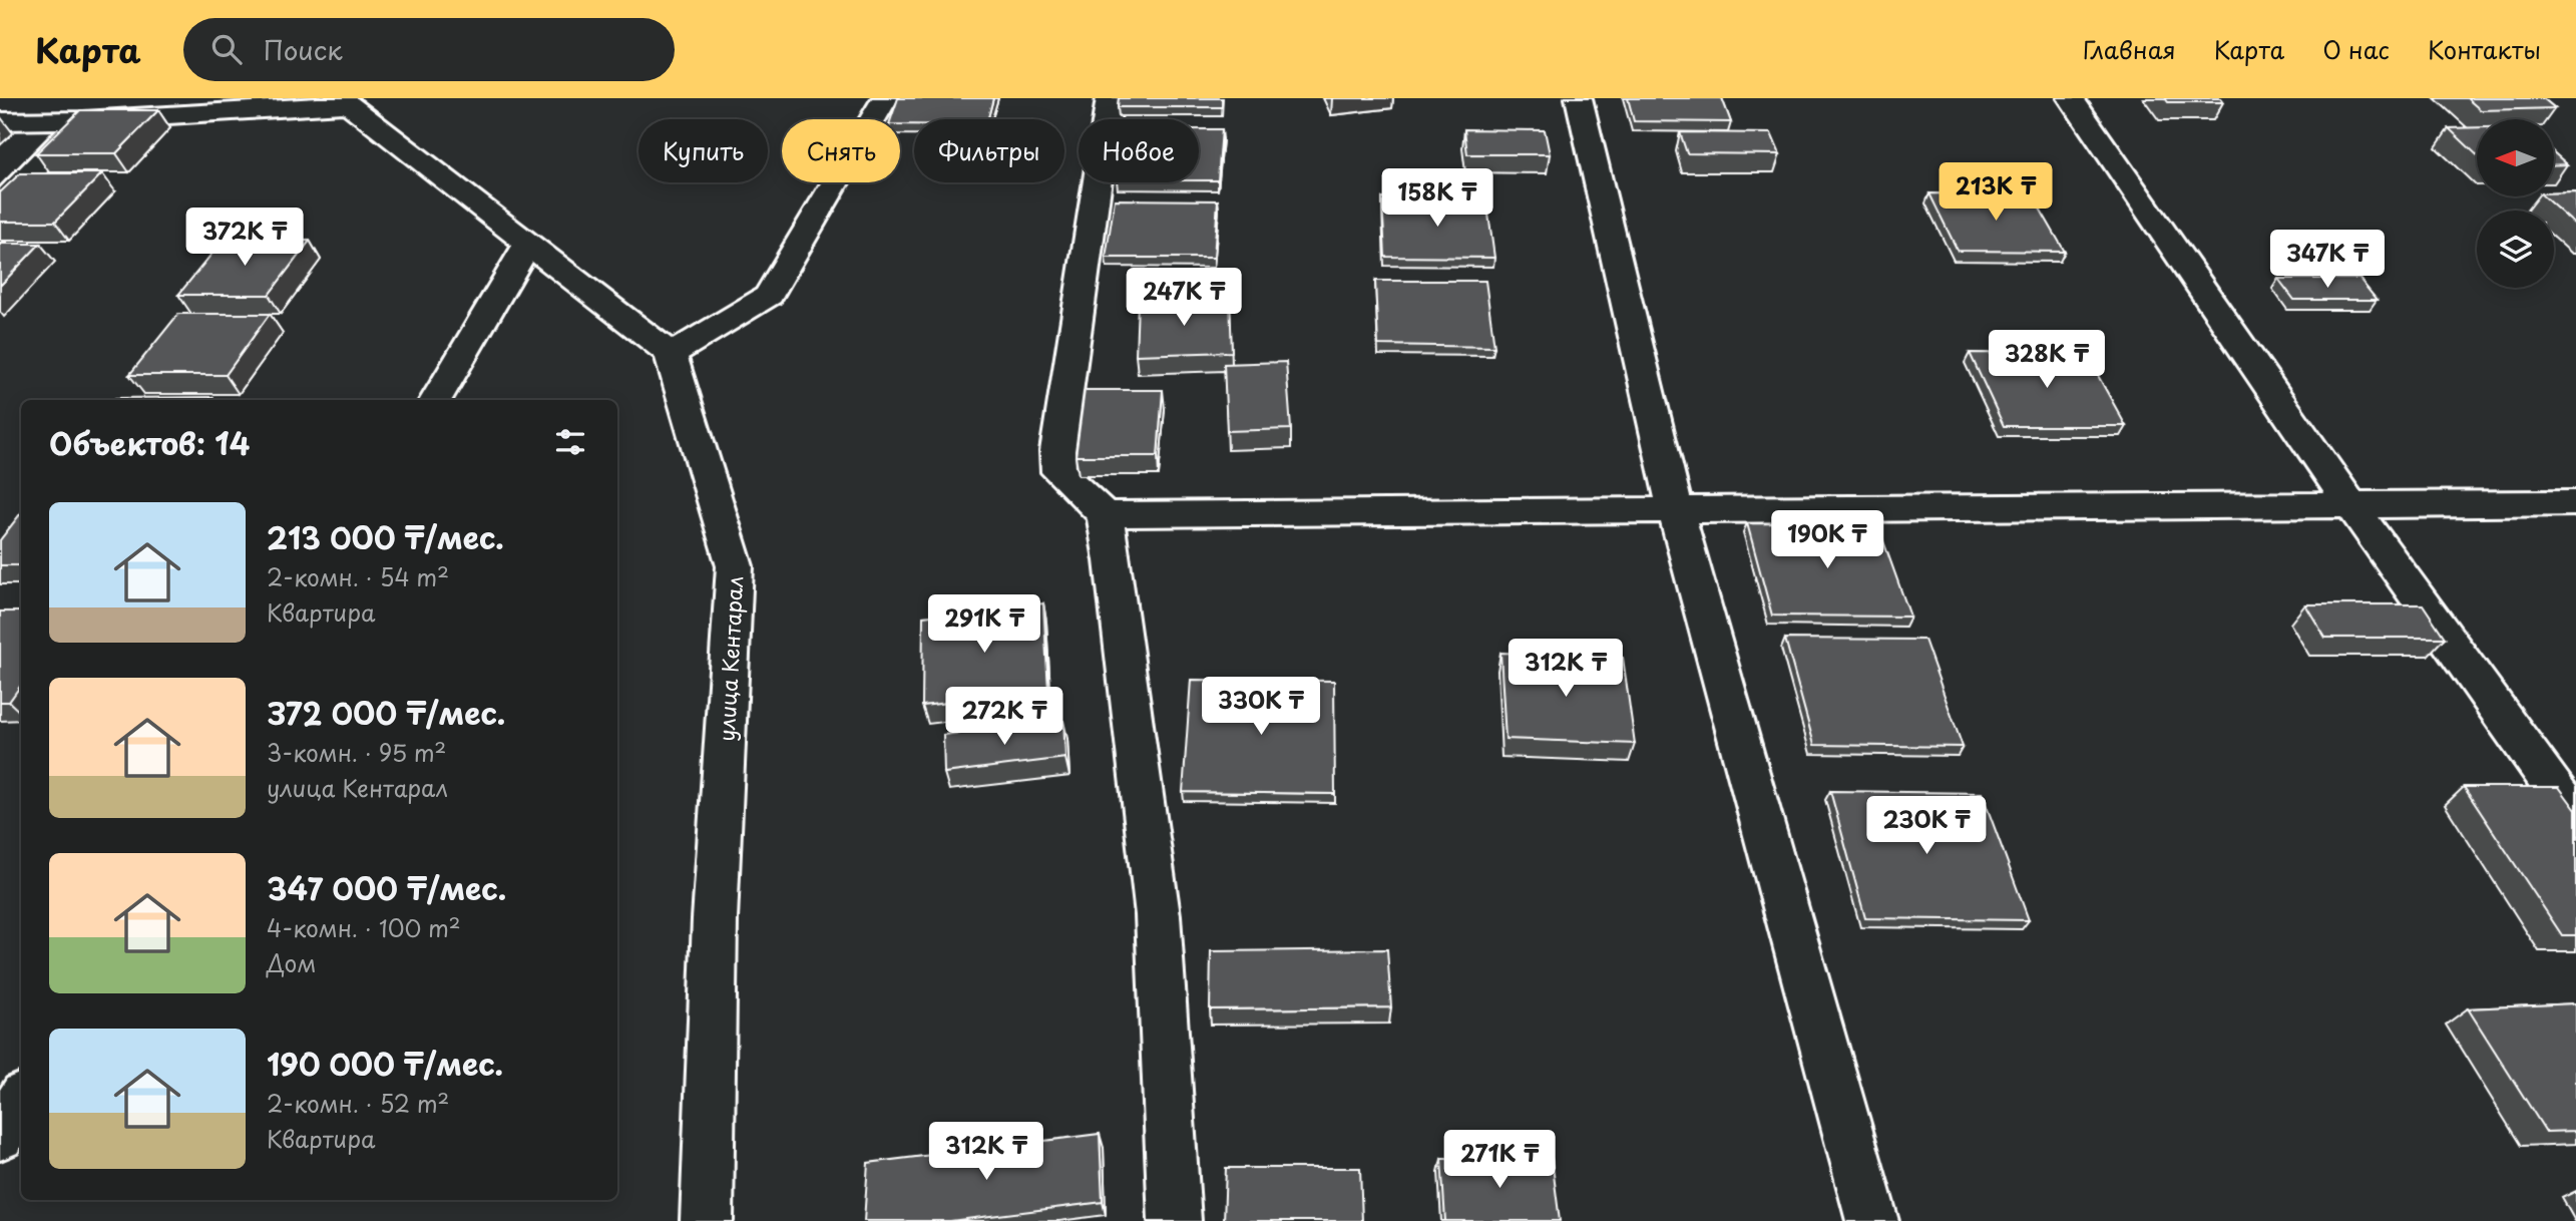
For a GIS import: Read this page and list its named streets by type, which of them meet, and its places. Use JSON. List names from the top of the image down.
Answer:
{
  "streets": {
    "street": ["улица Кентарал"]
  },
  "north": "left",
  "page": {
    "header": "Карта",
    "search": "Поиск",
    "nav": [
      "Главная",
      "Карта",
      "О нас",
      "Контакты"
    ],
    "chip": [
      "Купить",
      "Снять",
      "Фильтры",
      "Новое"
    ],
    "price": [
      "213K ₸",
      "158K ₸",
      "372K ₸",
      "347K ₸",
      "247K ₸",
      "328K ₸",
      "190K ₸",
      "291K ₸",
      "312K ₸",
      "330K ₸",
      "272K ₸",
      "230K ₸",
      "312K ₸",
      "271K ₸"
    ],
    "heading": "Объектов: 14",
    "list": [
      {
        "name": "213 000 ₸/мес.",
        "note": "2-комн. · 54 m² · Квартира"
      },
      {
        "name": "372 000 ₸/мес.",
        "note": "3-комн. · 95 m² · улица Кентарал"
      },
      {
        "name": "347 000 ₸/мес.",
        "note": "4-комн. · 100 m² · Дом"
      },
      {
        "name": "190 000 ₸/мес.",
        "note": "2-комн. · 52 m² · Квартира"
      }
    ]
  }
}
